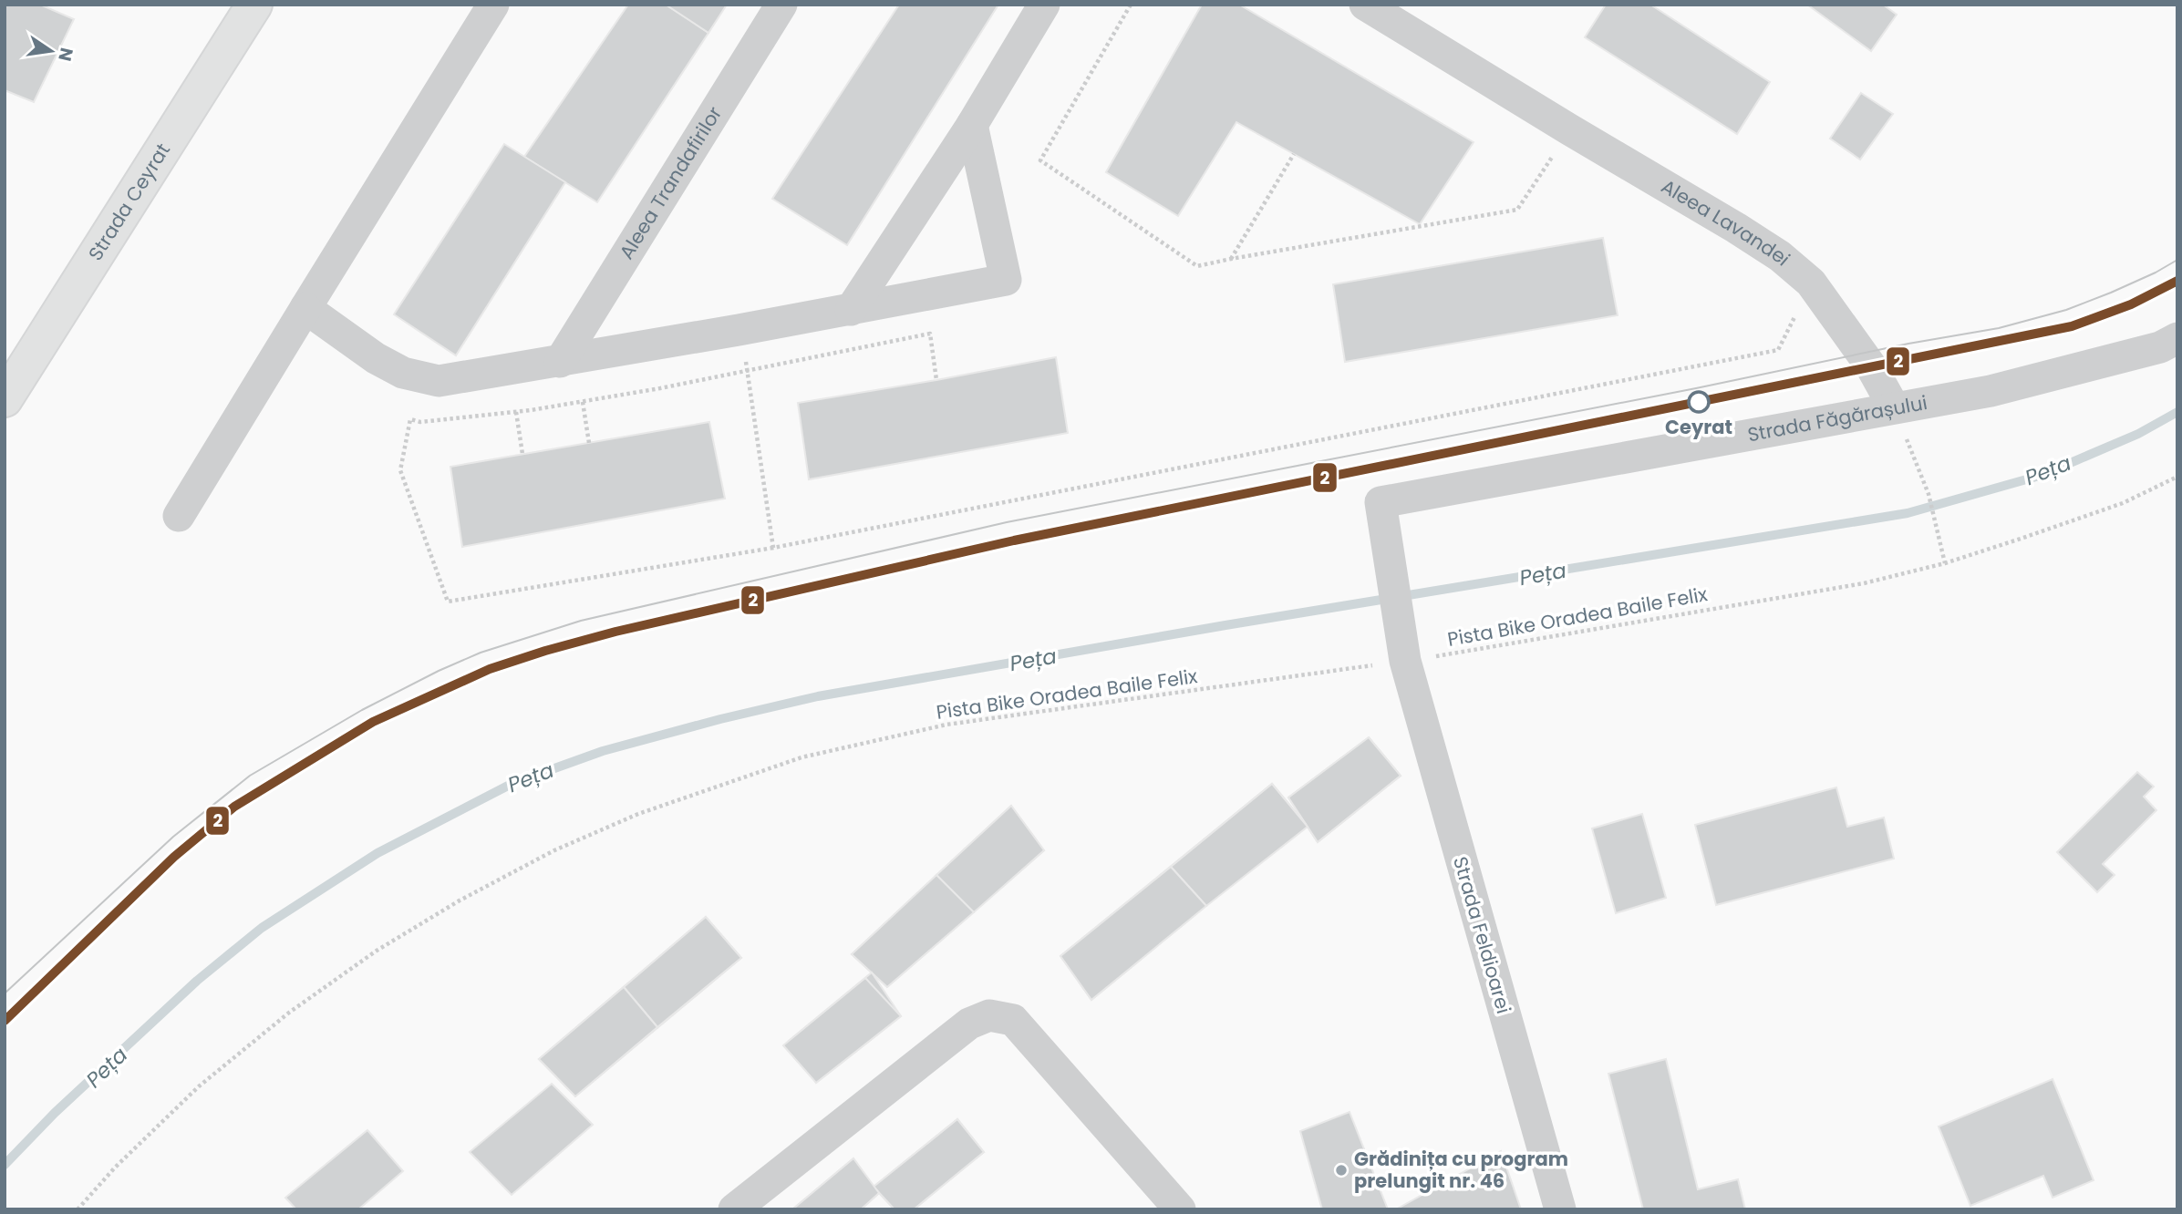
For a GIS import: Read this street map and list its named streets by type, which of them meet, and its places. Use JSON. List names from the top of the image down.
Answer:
{
  "streets": {
    "main road": ["Strada Ceyrat"],
    "street": [
      "Aleea Trandafirilor",
      "Aleea Lavandei",
      "Strada Făgărașului",
      "Strada Feldioarei"
    ],
    "path": ["Pista Bike Oradea Baile Felix"]
  },
  "crossings": [
    ["Aleea Lavandei", "Strada Făgărașului"],
    ["Strada Făgărașului", "Strada Feldioarei"],
    ["Pista Bike Oradea Baile Felix", "Strada Feldioarei"]
  ],
  "water": ["Peța"],
  "places": ["Ceyrat", "Grădinița cu program prelungit nr. 46"],
  "lines": ["transit line 2"],
  "north": "right"
}
